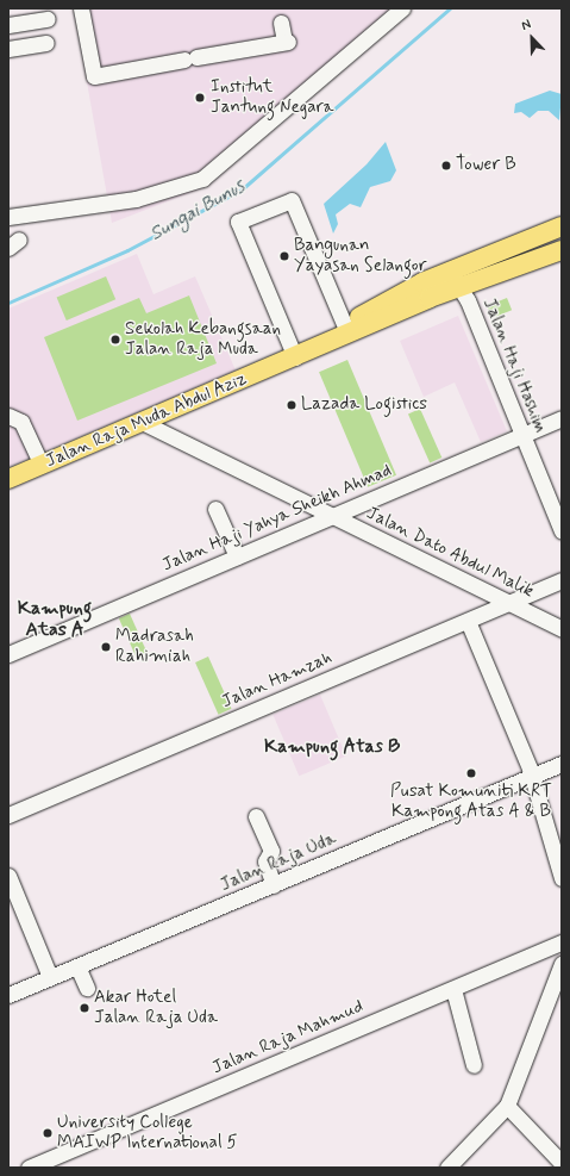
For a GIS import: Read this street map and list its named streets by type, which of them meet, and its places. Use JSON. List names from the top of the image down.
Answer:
{
  "streets": {
    "main road": ["Jalan Raja Muda Abdul Aziz"],
    "street": [
      "Jalan Haji Hashim",
      "Jalan Haji Yahya Sheikh Ahmad",
      "Jalan Dato Abdul Malik",
      "Jalan Hamzah",
      "Jalan Raja Uda",
      "Jalan Raja Mahmud"
    ]
  },
  "crossings": [
    ["Jalan Haji Hashim", "Jalan Raja Muda Abdul Aziz"],
    ["Jalan Haji Hashim", "Jalan Haji Yahya Sheikh Ahmad"],
    ["Jalan Raja Muda Abdul Aziz", "Jalan Dato Abdul Malik"],
    ["Jalan Haji Yahya Sheikh Ahmad", "Jalan Dato Abdul Malik"],
    ["Jalan Dato Abdul Malik", "Jalan Hamzah"]
  ],
  "districts": ["Kampung Atas A", "Kampung Atas B"],
  "water": ["Sungai Bunus"],
  "places": [
    "Institut Jantung Negara",
    "Tower B",
    "Bangunan Yayasan Selangor",
    "Sekolah Kebangsaan Jalan Raja Muda",
    "Lazada Logistics",
    "Madrasah Rahimiah",
    "Pusat Komuniti KRT Kampong Atas A & B",
    "Akar Hotel Jalan Raja Uda",
    "University College MAIWP International 5"
  ],
  "north": "top left"
}
